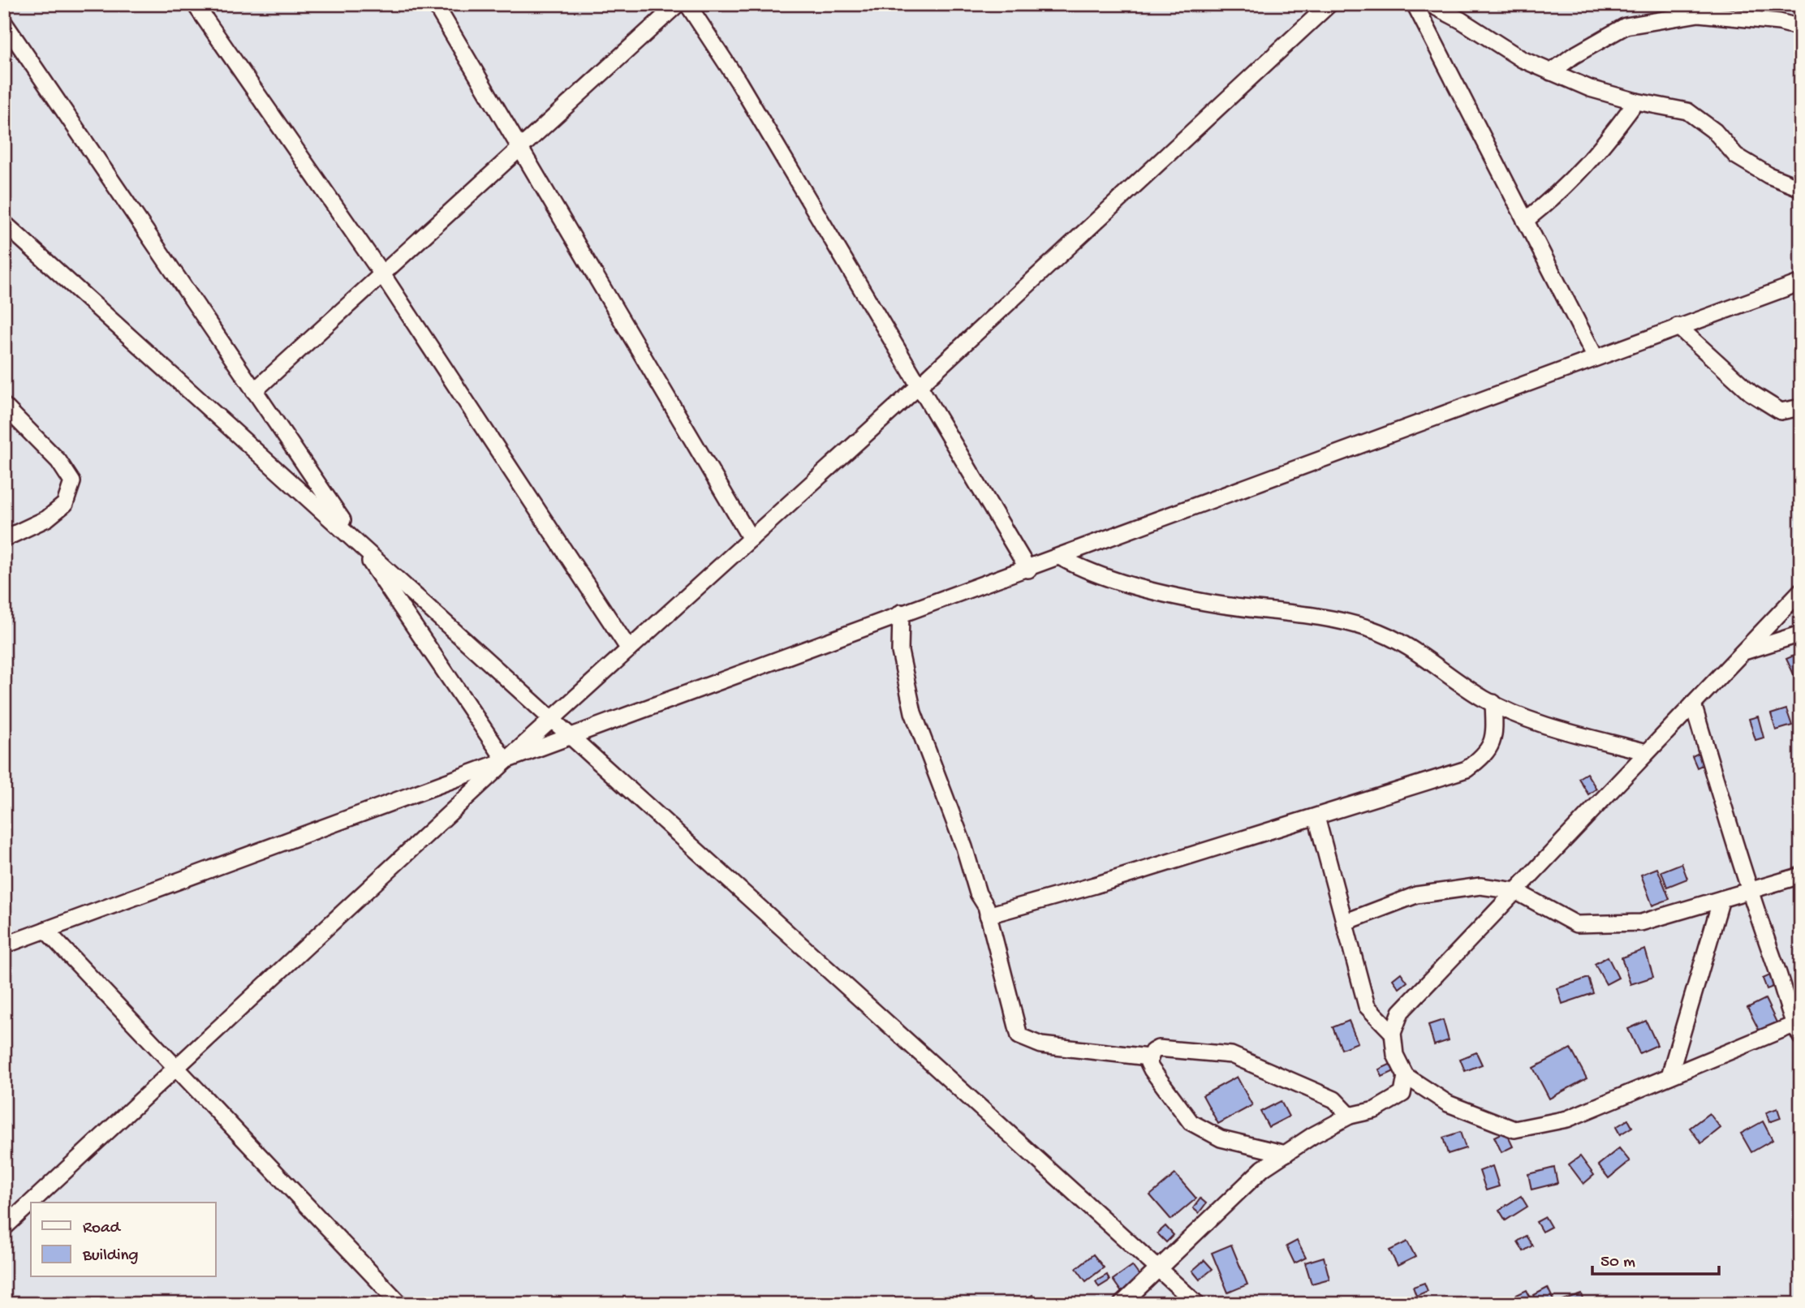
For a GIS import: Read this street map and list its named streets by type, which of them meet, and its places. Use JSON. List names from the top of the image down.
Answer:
{
  "legend": ["Road", "Building"],
  "scale_bar": "50 m"
}
